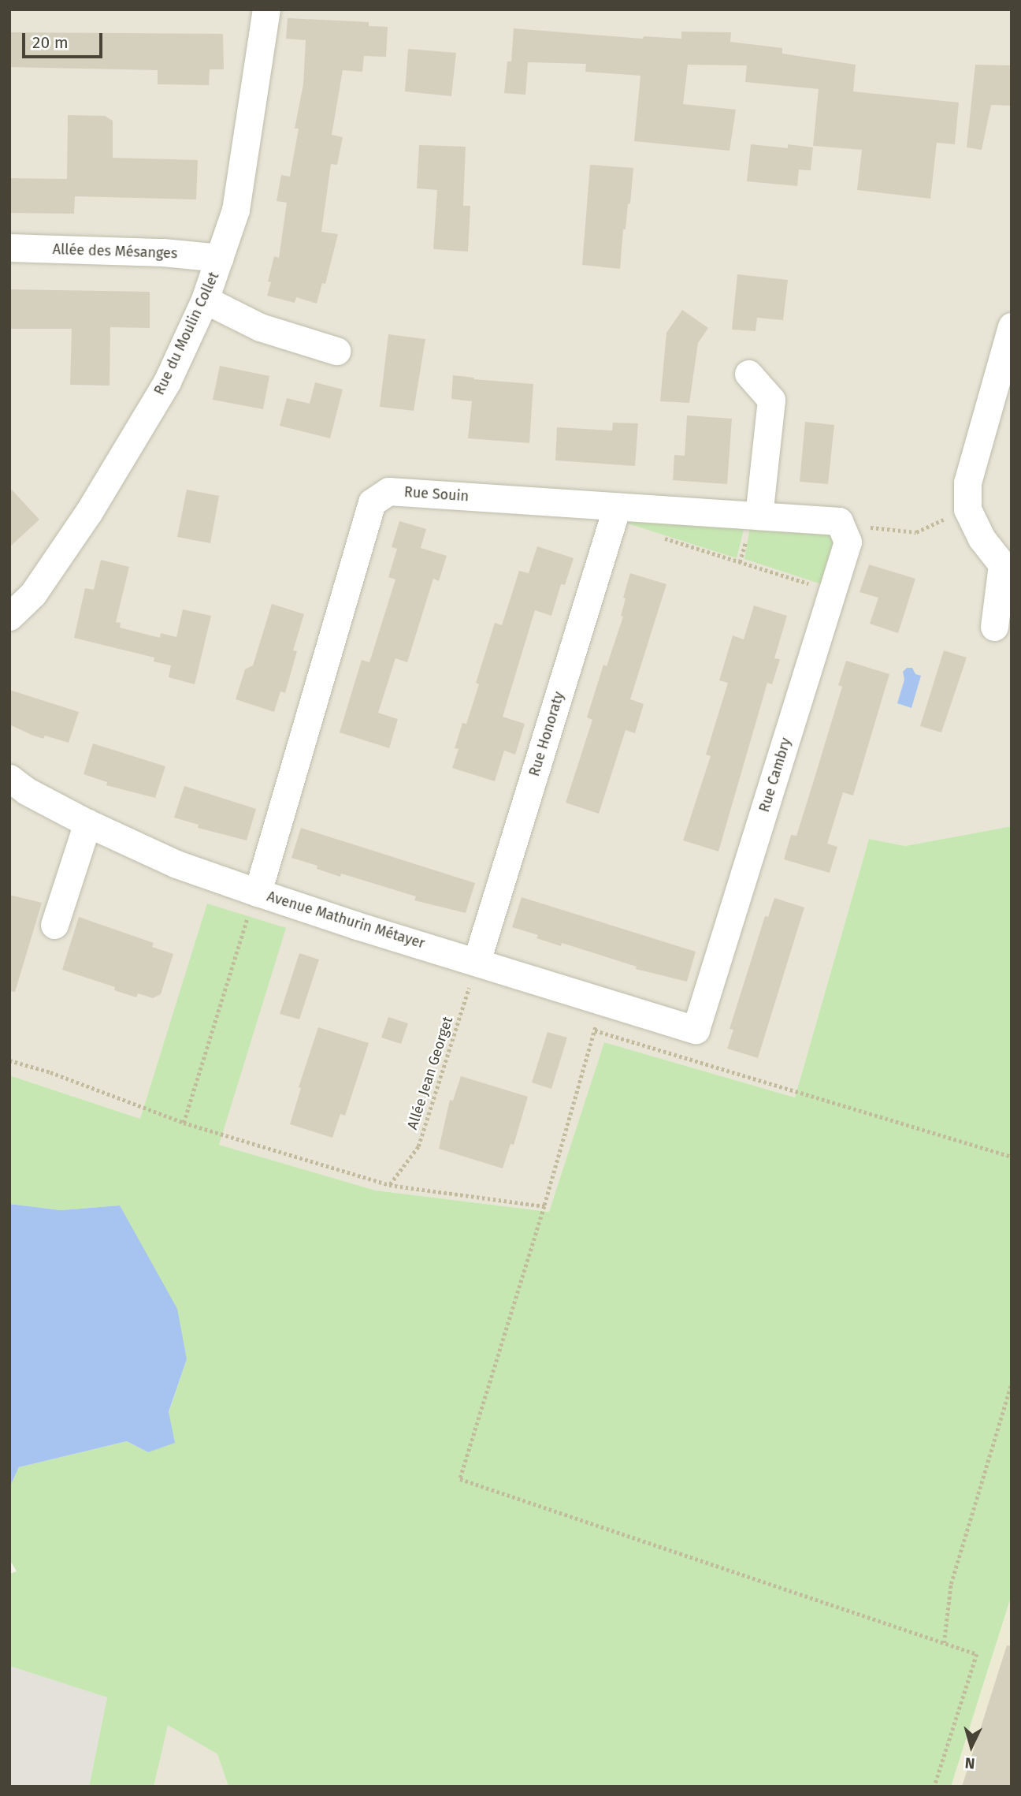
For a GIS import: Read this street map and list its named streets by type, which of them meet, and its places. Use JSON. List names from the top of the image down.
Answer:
{
  "streets": {
    "street": [
      "Allée des Mésanges",
      "Rue du Moulin Collet",
      "Rue Souin",
      "Rue Honoraty",
      "Rue Cambry",
      "Avenue Mathurin Métayer"
    ],
    "path": ["Allée Jean Georget"]
  },
  "crossings": [
    ["Allée des Mésanges", "Rue du Moulin Collet"],
    ["Rue Souin", "Rue Honoraty"],
    ["Rue Souin", "Rue Cambry"],
    ["Rue Souin", "Avenue Mathurin Métayer"],
    ["Rue Honoraty", "Avenue Mathurin Métayer"],
    ["Rue Honoraty", "Allée Jean Georget"],
    ["Rue Cambry", "Avenue Mathurin Métayer"],
    ["Avenue Mathurin Métayer", "Allée Jean Georget"]
  ],
  "scale_bar": "20 m",
  "north": "bottom"
}
